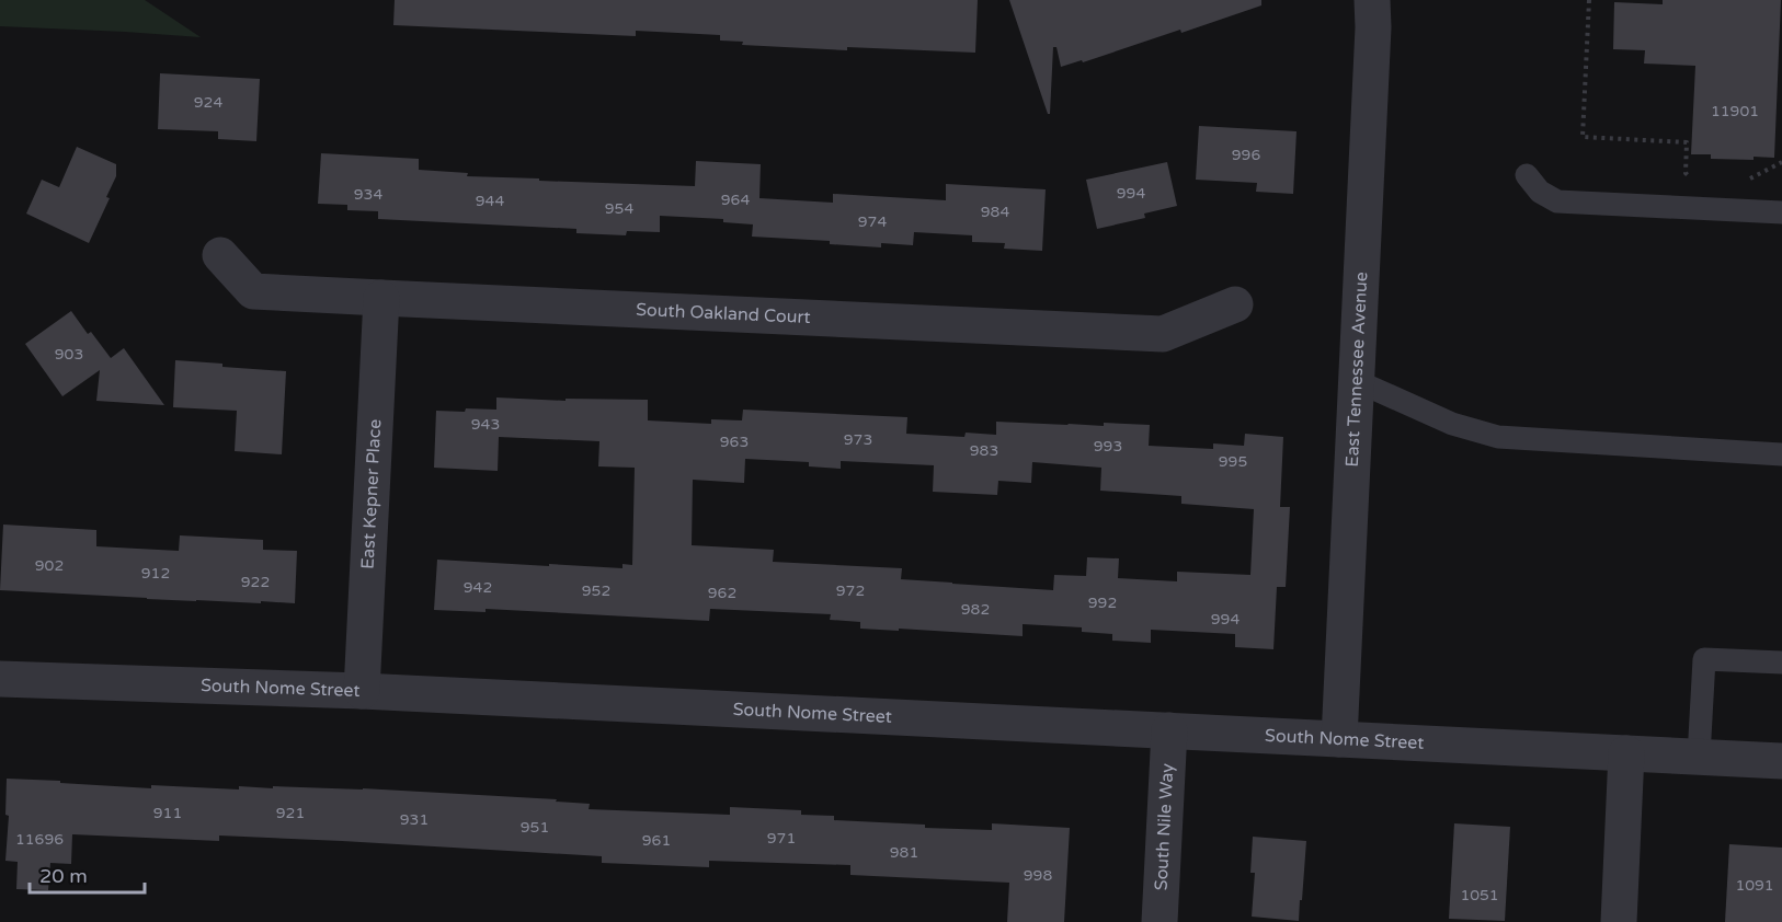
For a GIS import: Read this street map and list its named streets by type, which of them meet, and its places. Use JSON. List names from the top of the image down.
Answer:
{
  "streets": {
    "street": [
      "South Oakland Court",
      "East Tennessee Avenue",
      "East Kepner Place",
      "South Nome Street",
      "South Nile Way"
    ]
  },
  "crossings": [
    ["South Oakland Court", "East Kepner Place"],
    ["East Tennessee Avenue", "South Nome Street"],
    ["East Kepner Place", "South Nome Street"],
    ["South Nome Street", "South Nile Way"]
  ],
  "house_numbers": [
    "924",
    "11901",
    "996",
    "994",
    "934",
    "964",
    "944",
    "954",
    "984",
    "974",
    "903",
    "943",
    "973",
    "963",
    "993",
    "983",
    "995",
    "902",
    "912",
    "922",
    "942",
    "952",
    "972",
    "962",
    "992",
    "982",
    "994",
    "911",
    "921",
    "931",
    "951",
    "971",
    "11696",
    "961",
    "981",
    "998",
    "1091",
    "1051"
  ],
  "scale_bar": "20 m"
}
